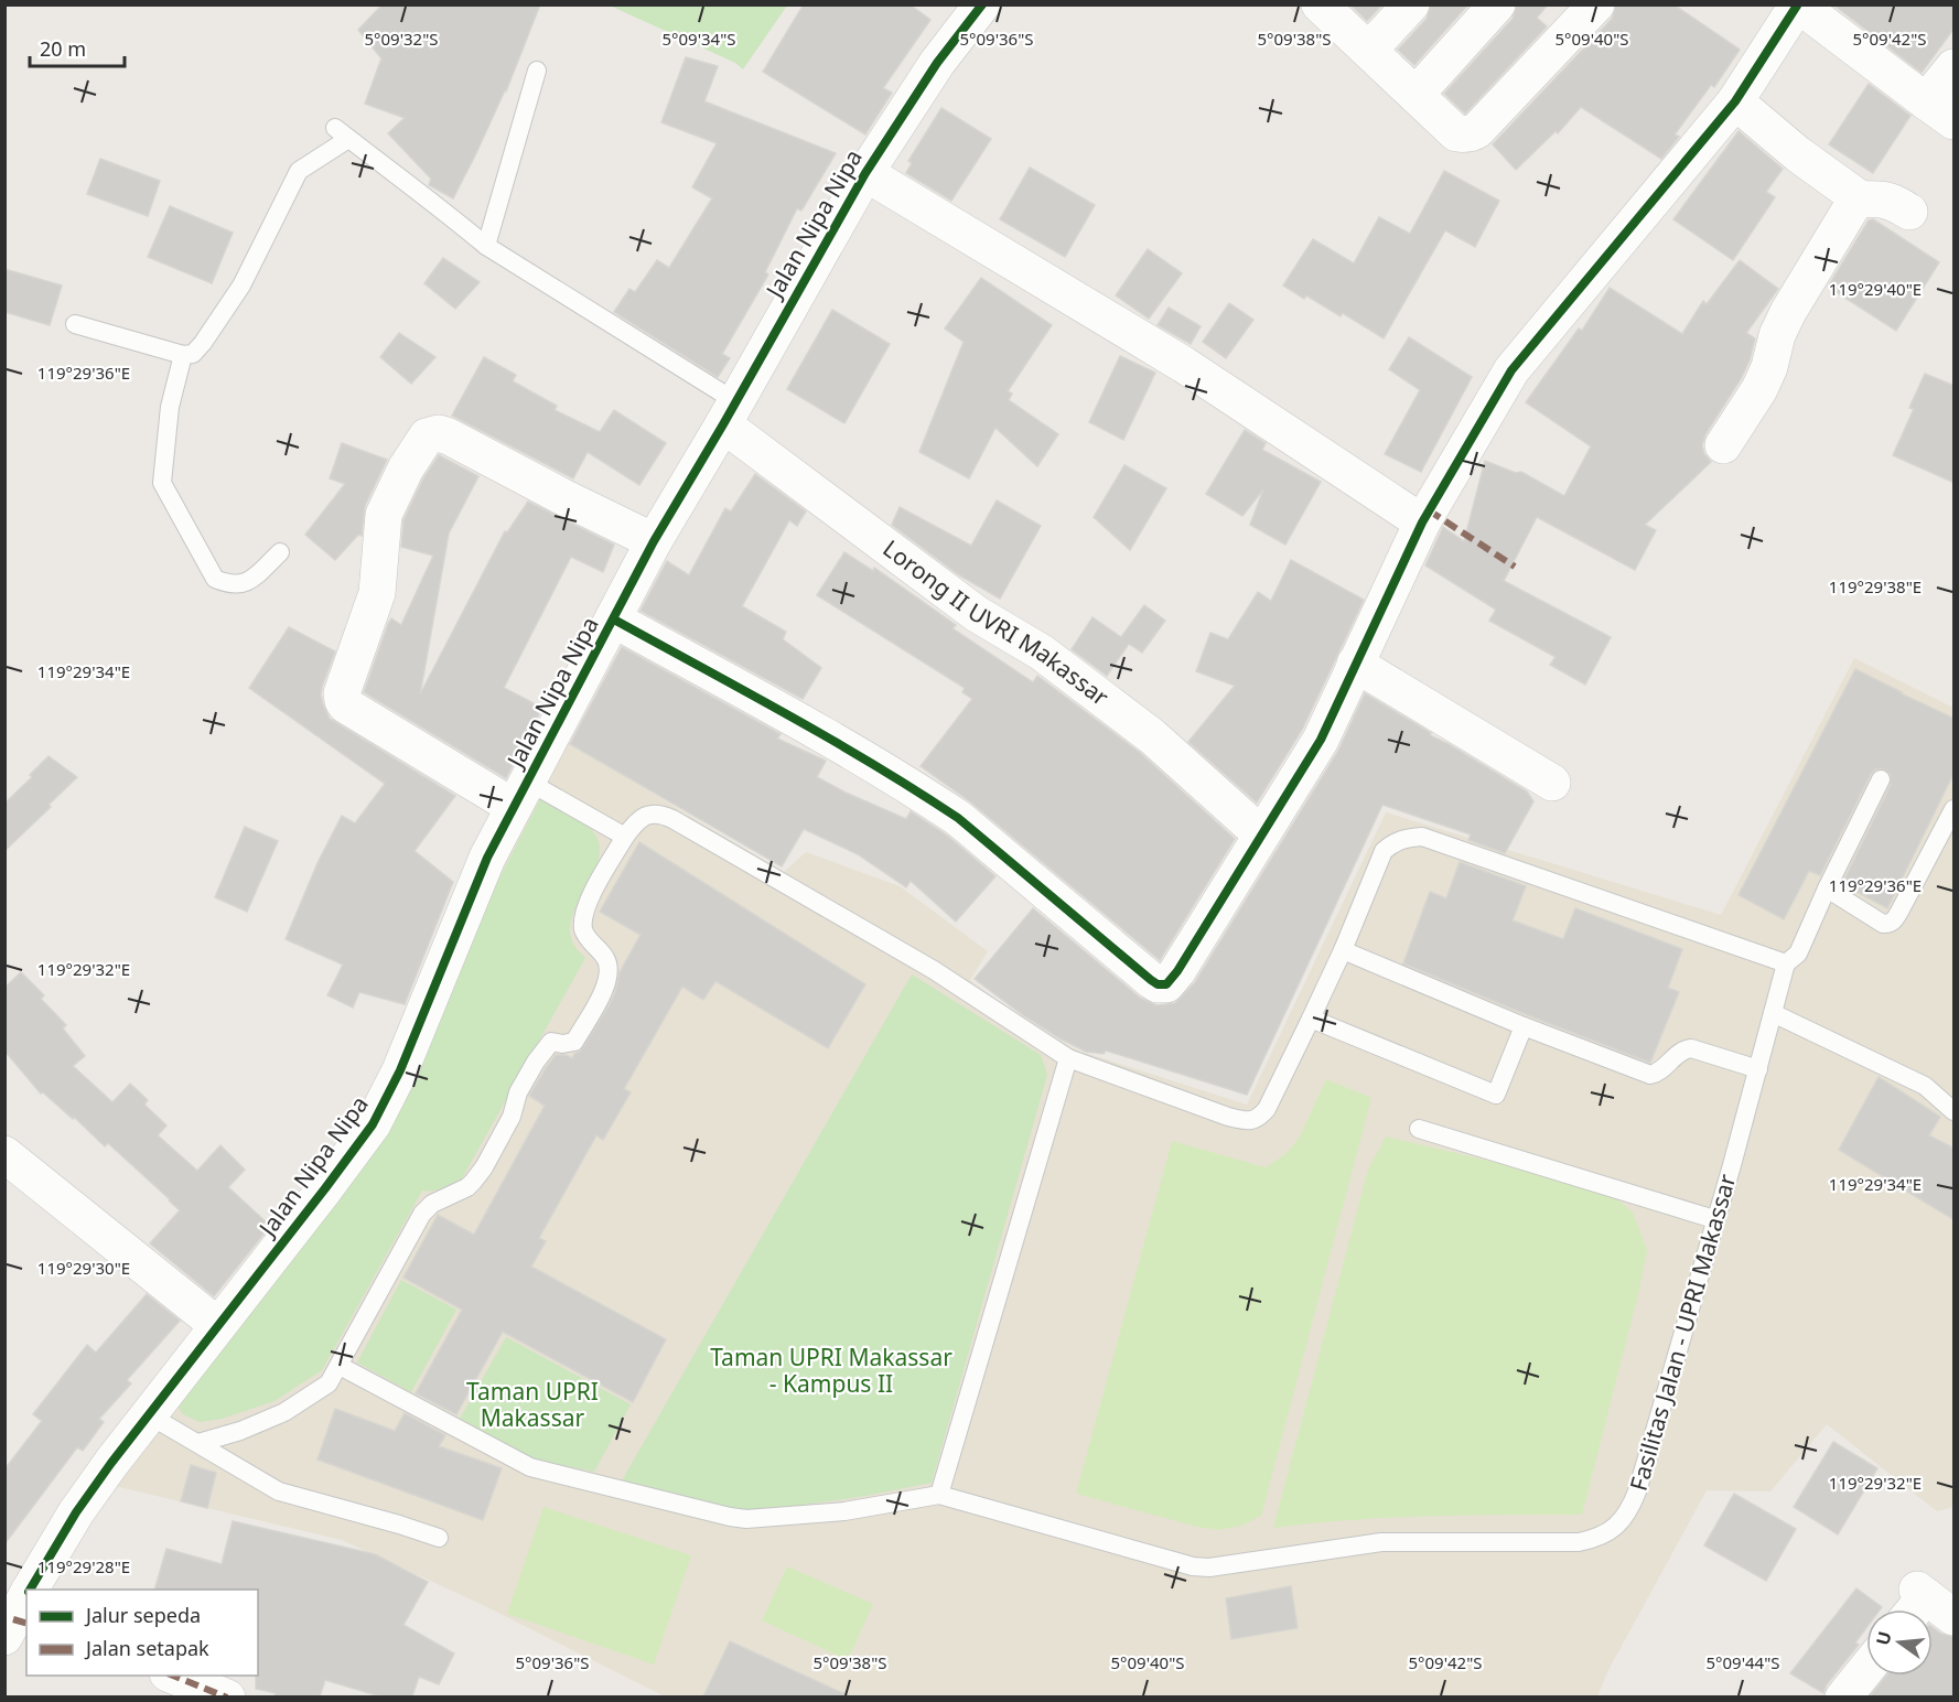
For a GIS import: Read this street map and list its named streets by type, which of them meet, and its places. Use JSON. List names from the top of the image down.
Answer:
{
  "streets": {
    "street": ["Jalan Nipa Nipa", "Lorong II UVRI Makassar"],
    "lane": ["Fasilitas Jalan - UPRI Makassar"]
  },
  "crossings": [
    ["Jalan Nipa Nipa", "Lorong II UVRI Makassar"]
  ],
  "parks": ["Taman UPRI Makassar - Kampus II", "Taman UPRI Makassar"],
  "legend": ["Jalur sepeda", "Jalan setapak"],
  "scale_bar": "20 m",
  "north": "left",
  "coordinates": [
    "5°09'34\"S",
    "5°09'36\"S",
    "5°09'38\"S",
    "5°09'40\"S",
    "5°09'42\"S",
    "5°09'32\"S",
    "119°29'40\"E",
    "119°29'36\"E",
    "119°29'38\"E",
    "119°29'34\"E",
    "119°29'32\"E",
    "119°29'30\"E",
    "119°29'28\"E",
    "5°09'44\"S"
  ]
}
